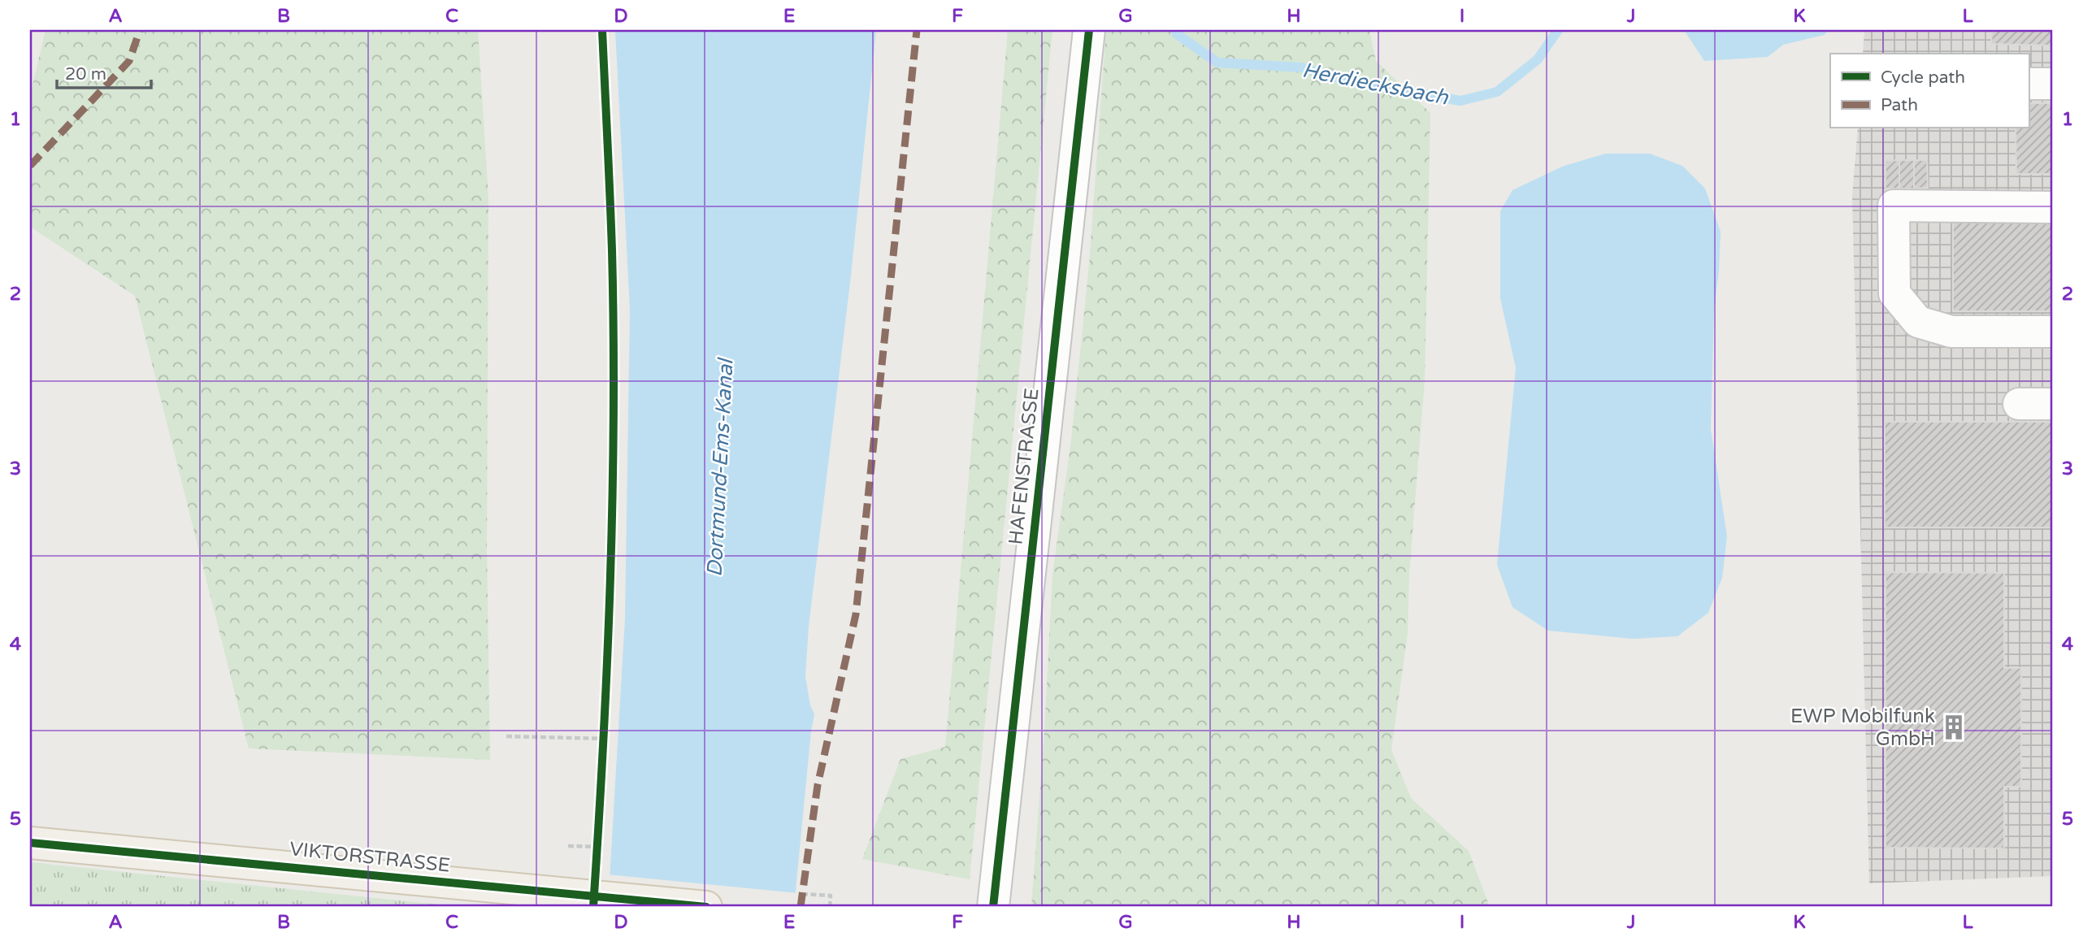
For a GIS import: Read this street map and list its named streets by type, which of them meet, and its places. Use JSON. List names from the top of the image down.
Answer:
{
  "streets": {
    "main road": ["VIKTORSTRASSE"],
    "street": ["HAFENSTRASSE"]
  },
  "water": ["Herdiecksbach", "Dortmund-Ems-Kanal"],
  "places": {
    "building": ["EWP Mobilfunk GmbH"]
  },
  "legend": ["Cycle path", "Path"],
  "scale_bar": "20 m",
  "grid": {
    "columns": [
      "A",
      "B",
      "C",
      "D",
      "E",
      "F",
      "G",
      "H",
      "I",
      "J",
      "K",
      "L"
    ],
    "rows": [
      "1",
      "2",
      "3",
      "4",
      "5"
    ]
  }
}
